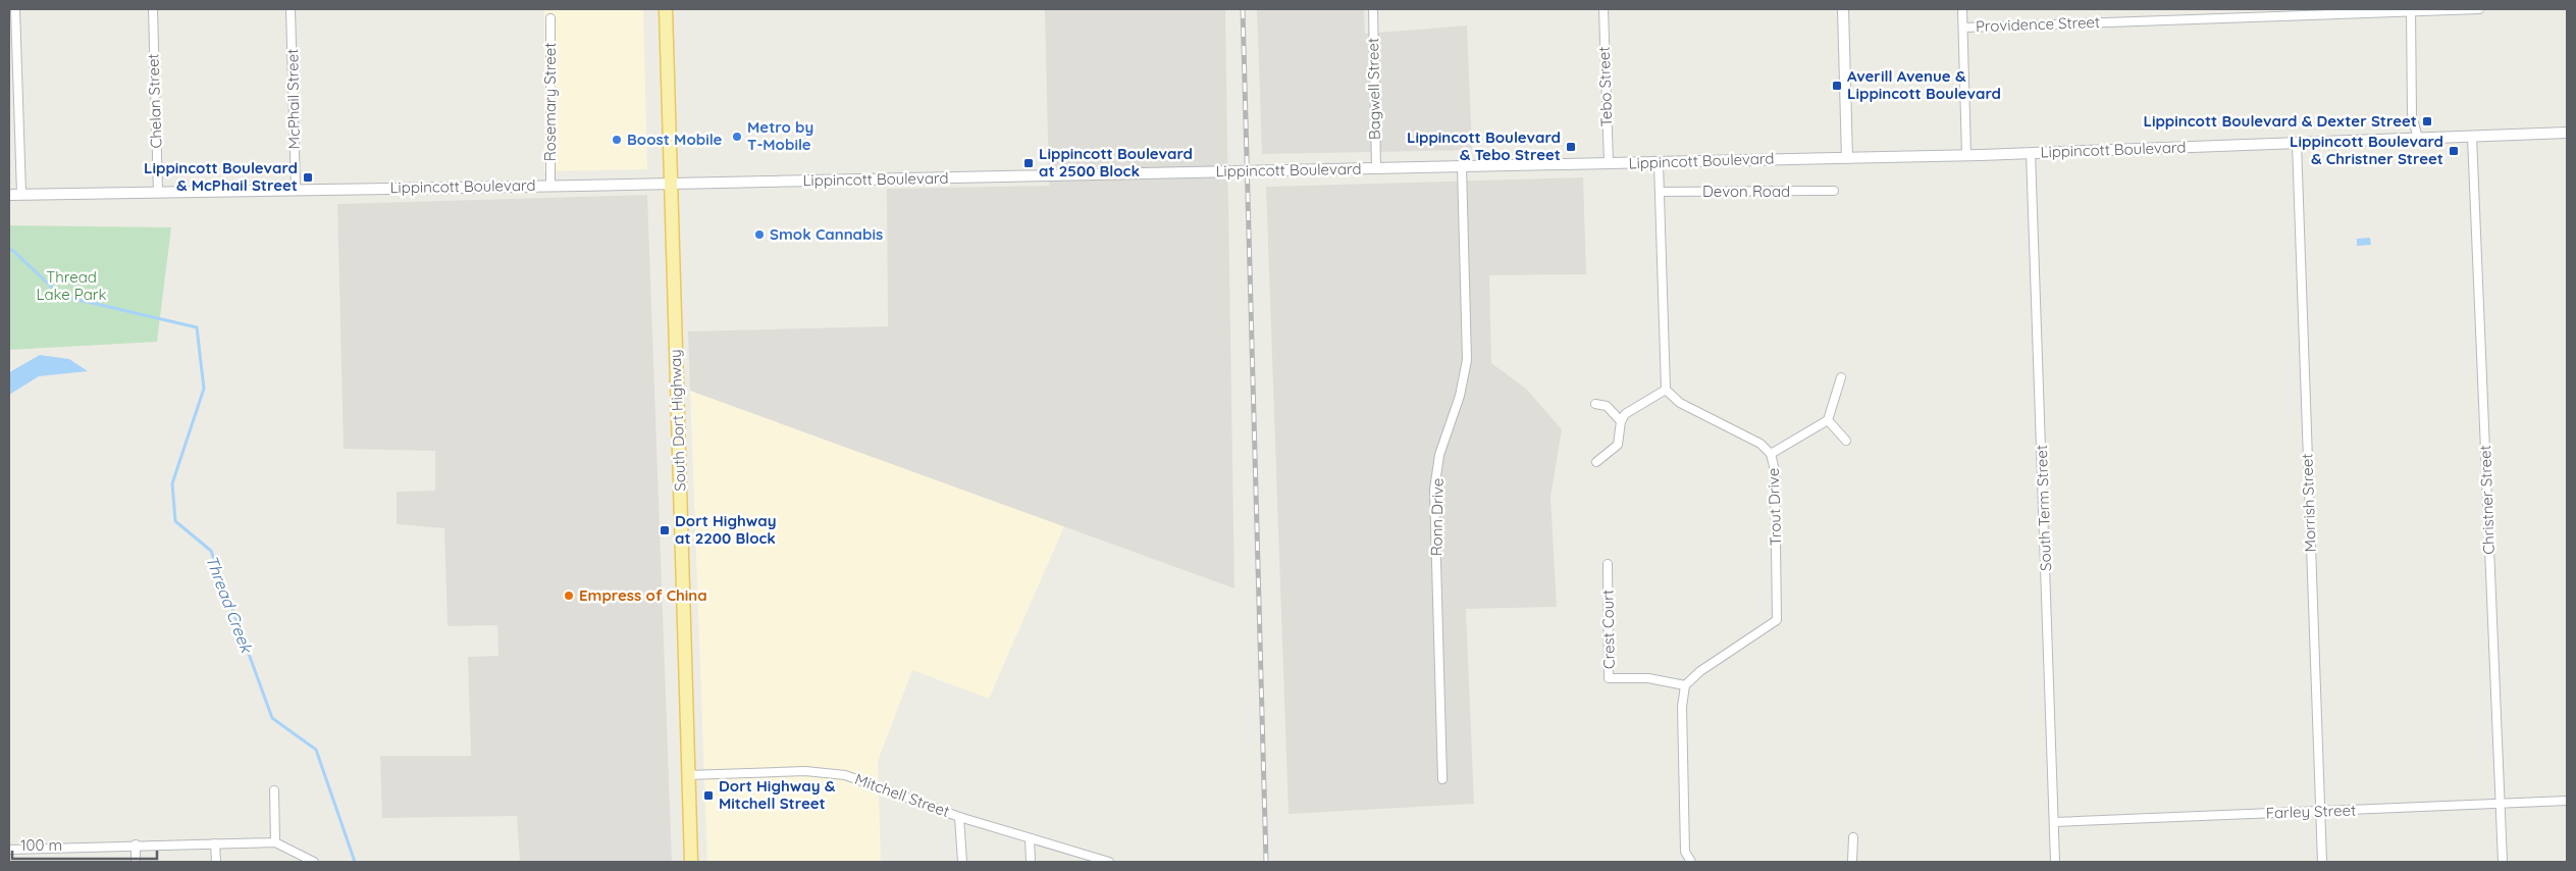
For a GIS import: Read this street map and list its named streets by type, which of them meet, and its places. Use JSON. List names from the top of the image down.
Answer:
{
  "streets": {
    "main road": ["South Dort Highway"],
    "street": [
      "Providence Street",
      "Tebo Street",
      "Bagwell Street",
      "McPhail Street",
      "Chelan Street",
      "Rosemary Street",
      "Lippincott Boulevard",
      "Devon Road",
      "Christner Street",
      "Morrish Street",
      "Trout Drive",
      "South Term Street",
      "Ronn Drive",
      "Crest Court",
      "Mitchell Street",
      "Farley Street"
    ]
  },
  "crossings": [
    ["Tebo Street", "Lippincott Boulevard"],
    ["Bagwell Street", "Lippincott Boulevard"],
    ["McPhail Street", "Lippincott Boulevard"],
    ["Chelan Street", "Lippincott Boulevard"],
    ["Rosemary Street", "Lippincott Boulevard"],
    ["Lippincott Boulevard", "South Dort Highway"],
    ["Lippincott Boulevard", "Christner Street"],
    ["Lippincott Boulevard", "Morrish Street"],
    ["Lippincott Boulevard", "South Term Street"],
    ["Lippincott Boulevard", "Ronn Drive"],
    ["South Dort Highway", "Mitchell Street"],
    ["Christner Street", "Farley Street"],
    ["Morrish Street", "Farley Street"],
    ["Trout Drive", "Crest Court"],
    ["South Term Street", "Farley Street"]
  ],
  "water": ["Thread Creek"],
  "parks": ["Thread Lake Park"],
  "places": {
    "transit": [
      "Averill Avenue & Lippincott Boulevard",
      "Lippincott Boulevard & Dexter Street",
      "Lippincott Boulevard & Tebo Street",
      "Lippincott Boulevard & Christner Street",
      "Lippincott Boulevard at 2500 Block",
      "Lippincott Boulevard & McPhail Street",
      "Dort Highway at 2200 Block",
      "Dort Highway & Mitchell Street"
    ],
    "other": [
      "Metro by T-Mobile",
      "Boost Mobile",
      "Smok Cannabis",
      "Empress of China"
    ]
  },
  "scale_bar": "100 m"
}
